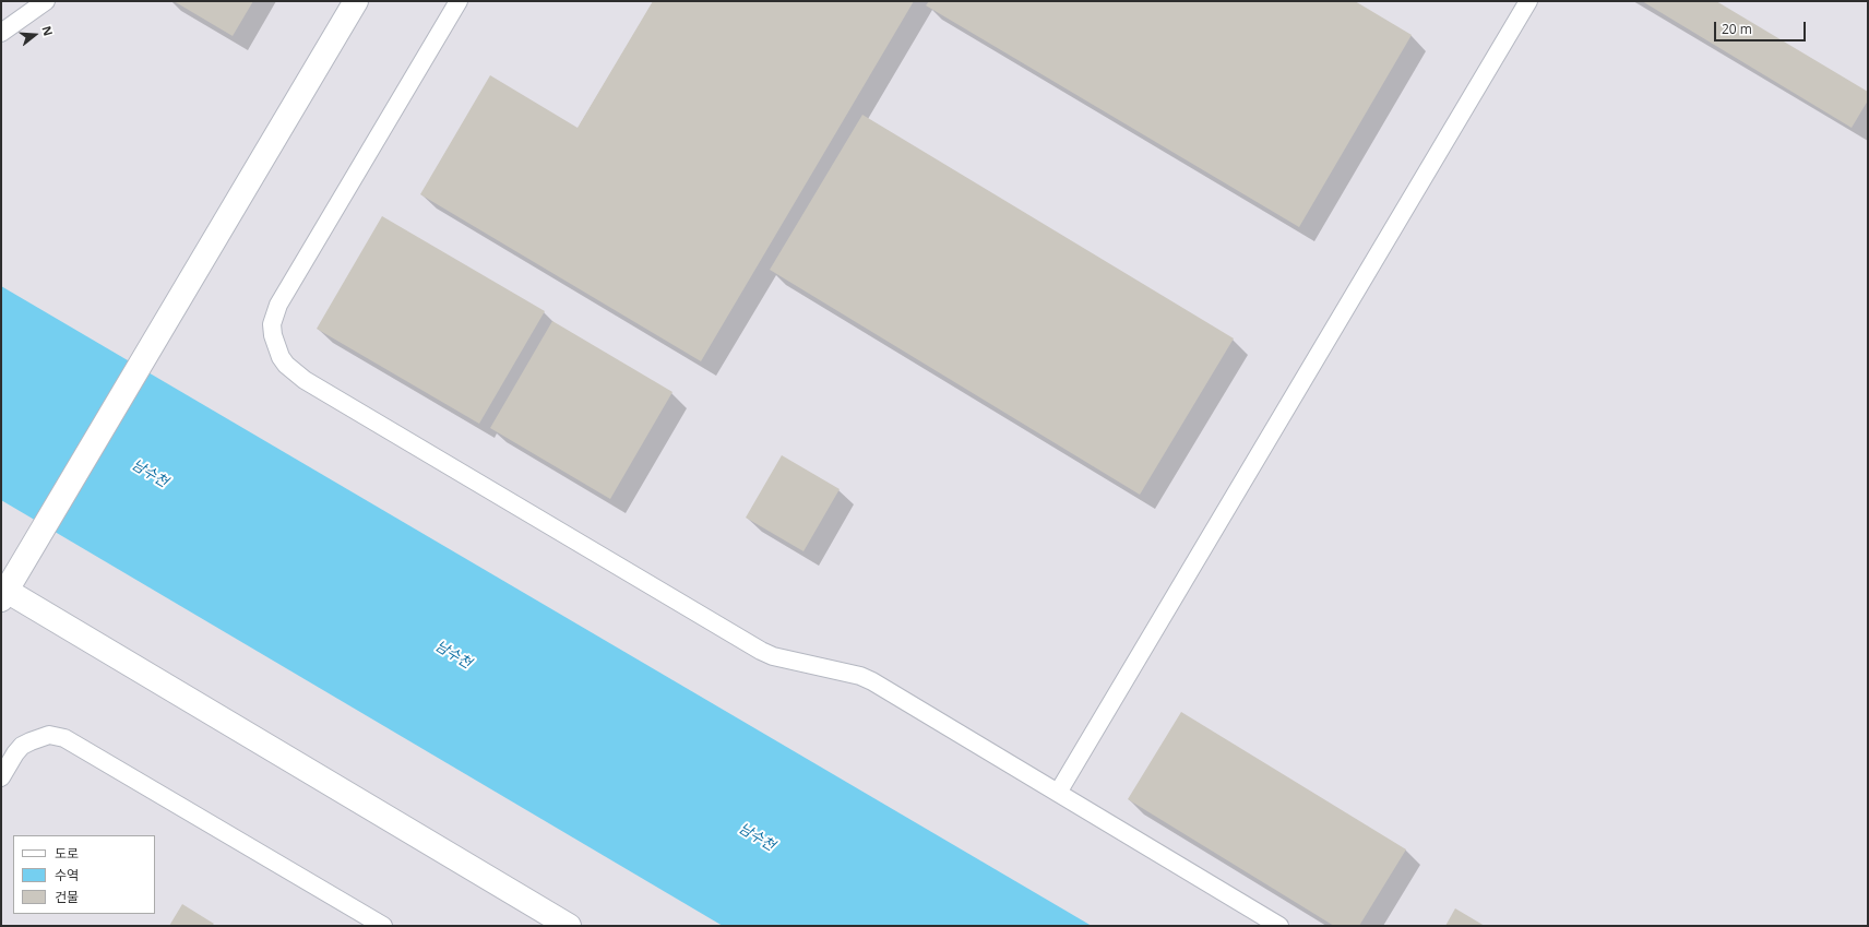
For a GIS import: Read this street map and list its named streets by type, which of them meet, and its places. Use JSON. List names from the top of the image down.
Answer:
{
  "water": ["남수천"],
  "legend": ["도로", "수역", "건물"],
  "scale_bar": "20 m",
  "north": "right"
}
